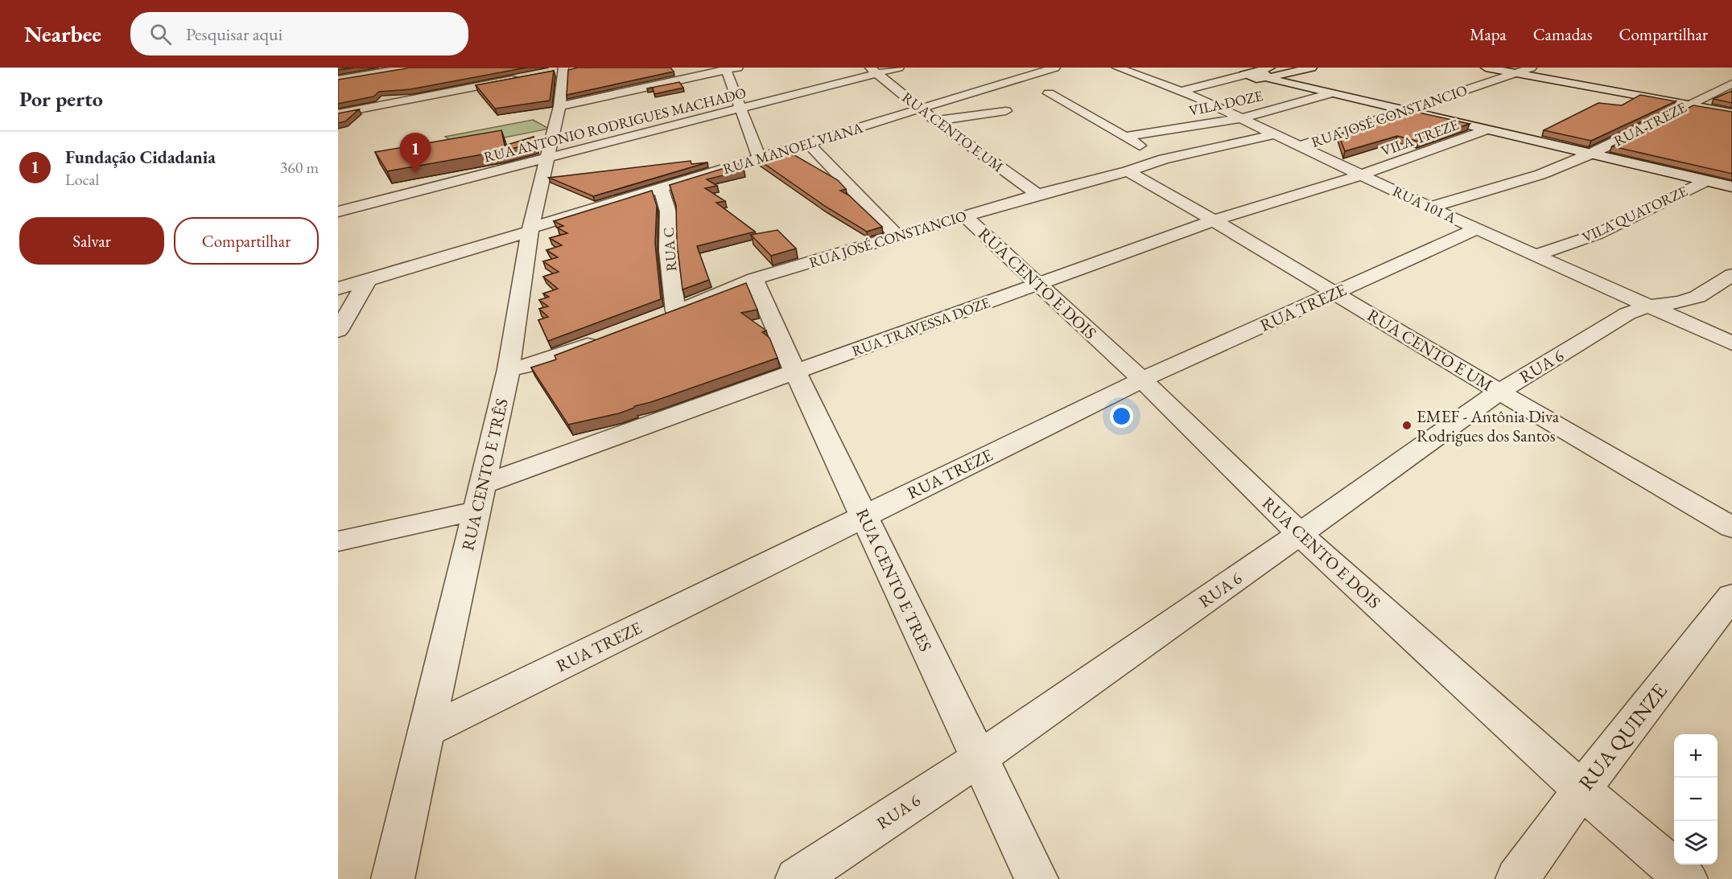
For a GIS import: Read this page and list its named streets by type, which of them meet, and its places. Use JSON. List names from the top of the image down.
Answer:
{
  "streets": {
    "street": [
      "VILA DOZE",
      "RUA JOSÉ CONSTANCIO",
      "RUA TREZE",
      "RUA ANTONIO RODRIGUES MACHADO",
      "RUA CENTO E UM",
      "VILA TREZE",
      "RUA MANOEL VIANA",
      "RUA 101 A",
      "VILA QUATORZE",
      "RUA C",
      "RUA CENTO E DOIS",
      "RUA TRAVESSA DOZE",
      "RUA 6",
      "RUA CENTO E TRÊS",
      "RUA CENTO E TRES",
      "RUA QUINZE"
    ]
  },
  "crossings": [
    ["VILA DOZE", "RUA 101 A"],
    ["RUA JOSÉ CONSTANCIO", "RUA CENTO E UM"],
    ["RUA JOSÉ CONSTANCIO", "RUA 101 A"],
    ["RUA JOSÉ CONSTANCIO", "RUA C"],
    ["RUA JOSÉ CONSTANCIO", "RUA CENTO E DOIS"],
    ["RUA JOSÉ CONSTANCIO", "RUA CENTO E TRES"],
    ["RUA TREZE", "RUA CENTO E UM"],
    ["RUA TREZE", "RUA 101 A"],
    ["RUA TREZE", "RUA CENTO E DOIS"],
    ["RUA TREZE", "RUA CENTO E TRÊS"],
    ["RUA TREZE", "RUA CENTO E TRES"],
    ["RUA ANTONIO RODRIGUES MACHADO", "RUA CENTO E UM"],
    ["RUA ANTONIO RODRIGUES MACHADO", "RUA CENTO E TRÊS"],
    ["RUA CENTO E UM", "RUA MANOEL VIANA"],
    ["RUA CENTO E UM", "RUA TRAVESSA DOZE"],
    ["RUA CENTO E UM", "RUA 6"],
    ["VILA TREZE", "RUA 101 A"],
    ["VILA TREZE", "RUA TRAVESSA DOZE"],
    ["RUA MANOEL VIANA", "RUA C"],
    ["RUA MANOEL VIANA", "RUA CENTO E TRÊS"],
    ["RUA 101 A", "VILA QUATORZE"],
    ["RUA 101 A", "RUA TRAVESSA DOZE"],
    ["RUA 101 A", "RUA 6"],
    ["RUA CENTO E DOIS", "RUA TRAVESSA DOZE"],
    ["RUA CENTO E DOIS", "RUA 6"],
    ["RUA CENTO E DOIS", "RUA QUINZE"],
    ["RUA TRAVESSA DOZE", "RUA CENTO E TRÊS"],
    ["RUA TRAVESSA DOZE", "RUA CENTO E TRES"],
    ["RUA 6", "RUA CENTO E TRES"]
  ],
  "places": ["EMEF - Antônia Diva Rodrigues dos Santos"],
  "page": {
    "header": "Nearbee",
    "search": "Pesquisar aqui",
    "nav": ["Mapa", "Camadas", "Compartilhar"],
    "heading": "Por perto",
    "list": [
      {
        "mark": "1",
        "name": "Fundação Cidadania",
        "note": "Local",
        "value": "360 m"
      }
    ],
    "pins": "1",
    "buttons": ["Salvar", "Compartilhar"],
    "map_buttons": ["+", "−"]
  }
}
